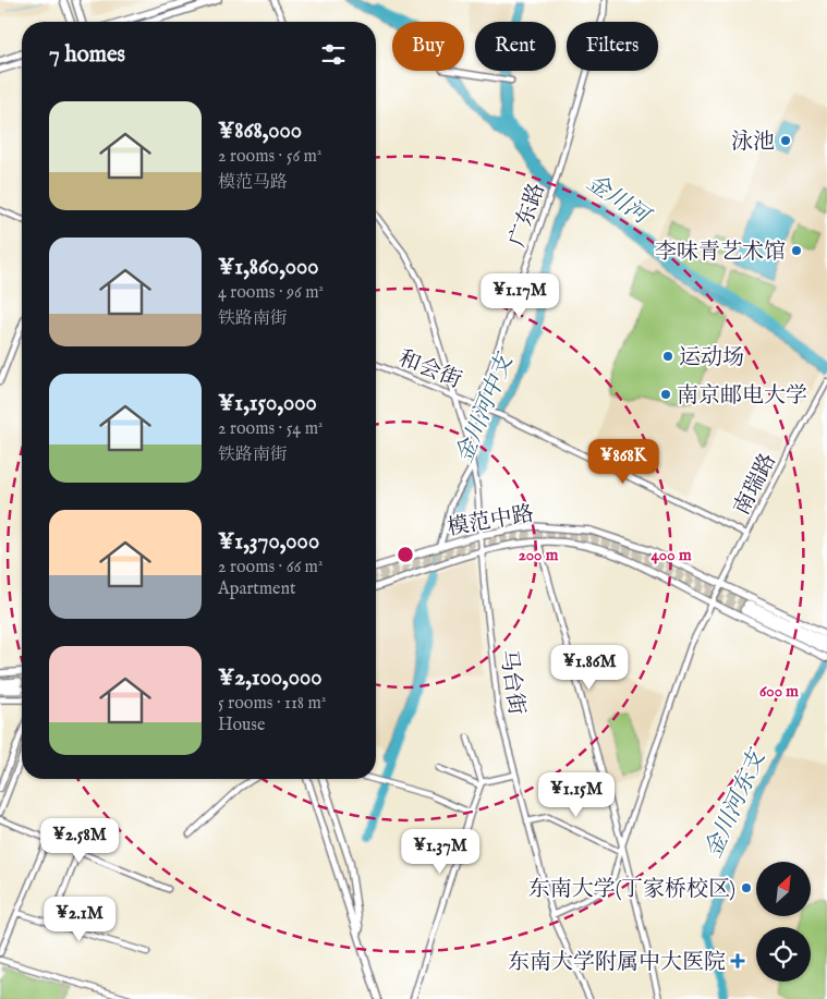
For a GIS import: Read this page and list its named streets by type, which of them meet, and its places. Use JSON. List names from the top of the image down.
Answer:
{
  "streets": {
    "main road": ["模范中路"],
    "street": [
      "广东路",
      "和会街",
      "南瑞路",
      "马台街"
    ]
  },
  "crossings": [
    ["广东路", "和会街"],
    ["广东路", "马台街"],
    ["和会街", "南瑞路"],
    ["和会街", "马台街"],
    ["南瑞路", "模范中路"],
    ["南瑞路", "马台街"],
    ["模范中路", "马台街"]
  ],
  "water": ["金川河", "金川河中支", "金川河东支"],
  "places": {
    "other": [
      "泳池",
      "李味青艺术馆",
      "运动场",
      "南京邮电大学",
      "东南大学(丁家桥校区)"
    ],
    "health": ["东南大学附属中大医院"]
  },
  "north": "top right",
  "page": {
    "chip": ["Buy", "Rent", "Filters"],
    "heading": "7 homes",
    "list": [
      {
        "name": "¥868,000",
        "note": "2 rooms · 56 m² · 模范马路"
      },
      {
        "name": "¥1,860,000",
        "note": "4 rooms · 96 m² · 铁路南街"
      },
      {
        "name": "¥1,150,000",
        "note": "2 rooms · 54 m² · 铁路南街"
      },
      {
        "name": "¥1,370,000",
        "note": "2 rooms · 66 m² · Apartment"
      },
      {
        "name": "¥2,100,000",
        "note": "5 rooms · 118 m² · House"
      }
    ],
    "price": [
      "¥1.17M",
      "¥868K",
      "¥1.86M",
      "¥1.15M",
      "¥2.58M",
      "¥1.37M",
      "¥2.1M"
    ]
  },
  "rings": ["200 m", "400 m", "600 m"]
}
